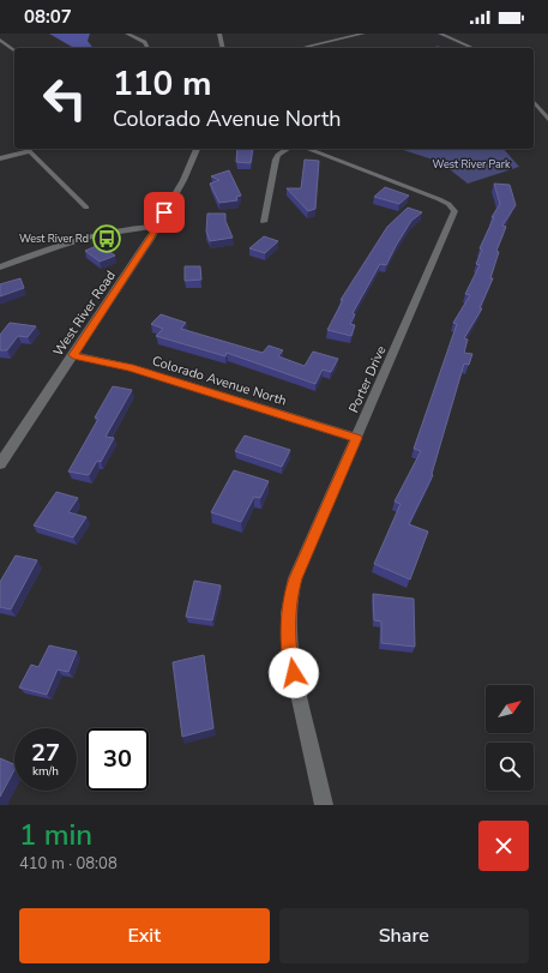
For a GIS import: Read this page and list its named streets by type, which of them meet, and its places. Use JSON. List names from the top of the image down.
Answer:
{
  "streets": {
    "street": ["West River Road", "Porter Drive", "Colorado Avenue North"]
  },
  "crossings": [
    ["West River Road", "Colorado Avenue North"],
    ["Porter Drive", "Colorado Avenue North"]
  ],
  "parks": ["West River Park"],
  "places": {
    "bus stop": ["West River Rd"]
  },
  "north": "top right",
  "page": {
    "status": "08:07",
    "turn": ["110 m", "Colorado Avenue North"],
    "speed": "27 km/h",
    "limit": "30",
    "heading": ["1 min", "410 m · 08:08"],
    "buttons": ["Exit", "Share"]
  }
}
